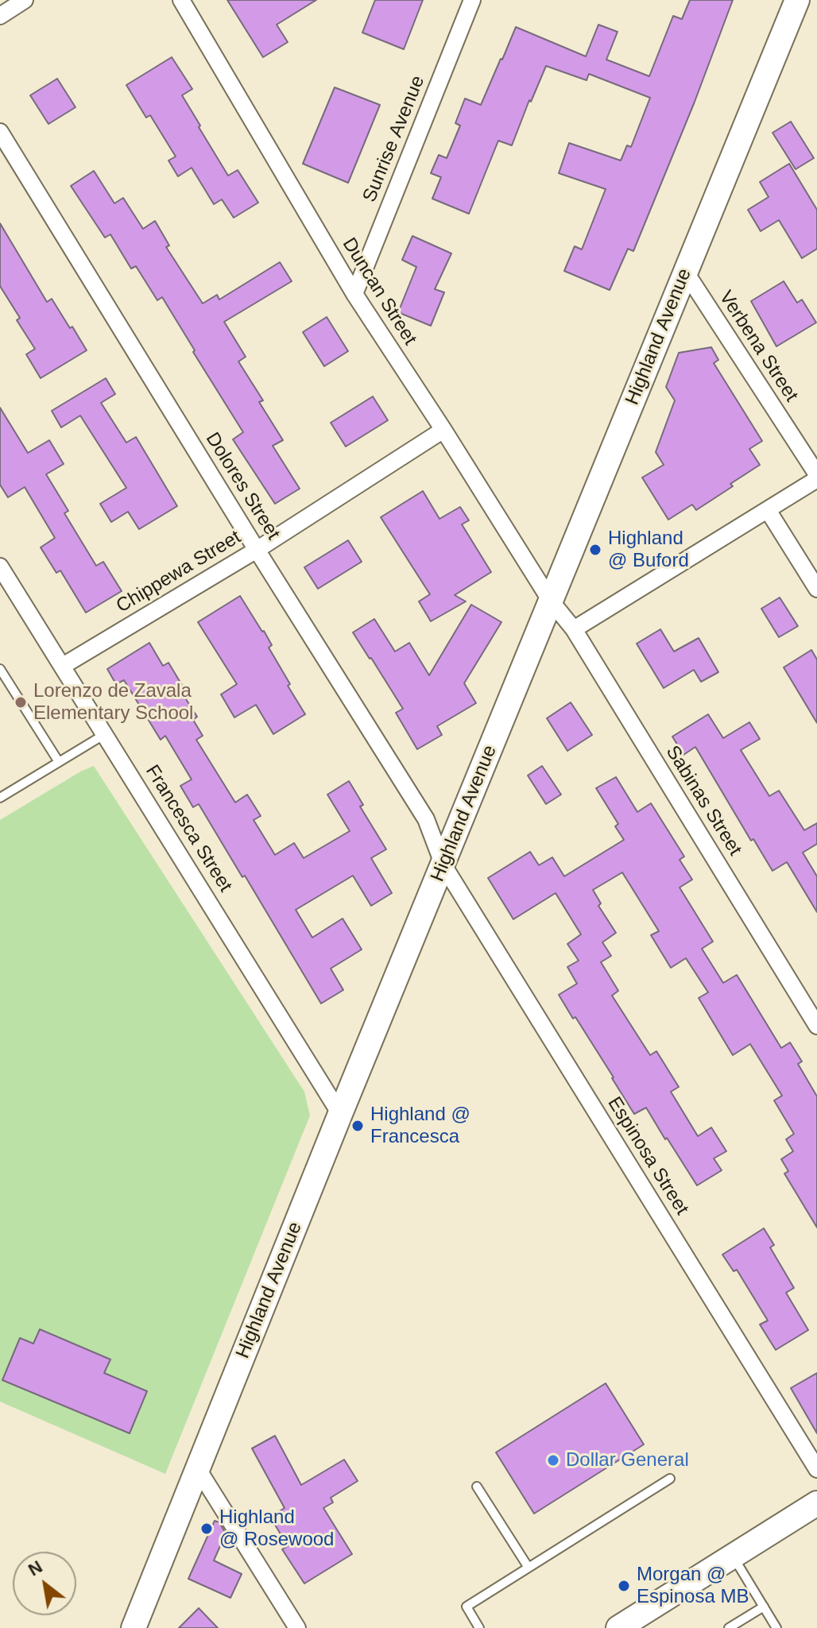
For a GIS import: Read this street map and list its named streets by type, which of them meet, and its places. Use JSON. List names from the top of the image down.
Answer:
{
  "streets": {
    "street": [
      "Sunrise Avenue",
      "Duncan Street",
      "Highland Avenue",
      "Verbena Street",
      "Dolores Street",
      "Chippewa Street",
      "Sabinas Street",
      "Francesca Street",
      "Espinosa Street"
    ]
  },
  "crossings": [
    ["Sunrise Avenue", "Duncan Street"],
    ["Duncan Street", "Highland Avenue"],
    ["Duncan Street", "Chippewa Street"],
    ["Duncan Street", "Sabinas Street"],
    ["Highland Avenue", "Verbena Street"],
    ["Highland Avenue", "Dolores Street"],
    ["Highland Avenue", "Sabinas Street"],
    ["Highland Avenue", "Francesca Street"],
    ["Highland Avenue", "Espinosa Street"],
    ["Dolores Street", "Chippewa Street"],
    ["Dolores Street", "Espinosa Street"],
    ["Chippewa Street", "Francesca Street"]
  ],
  "places": [
    "Highland @ Buford",
    "Lorenzo de Zavala Elementary School",
    "Highland @ Francesca",
    "Dollar General",
    "Highland @ Rosewood",
    "Morgan @ Espinosa MB"
  ],
  "north": "top left"
}
